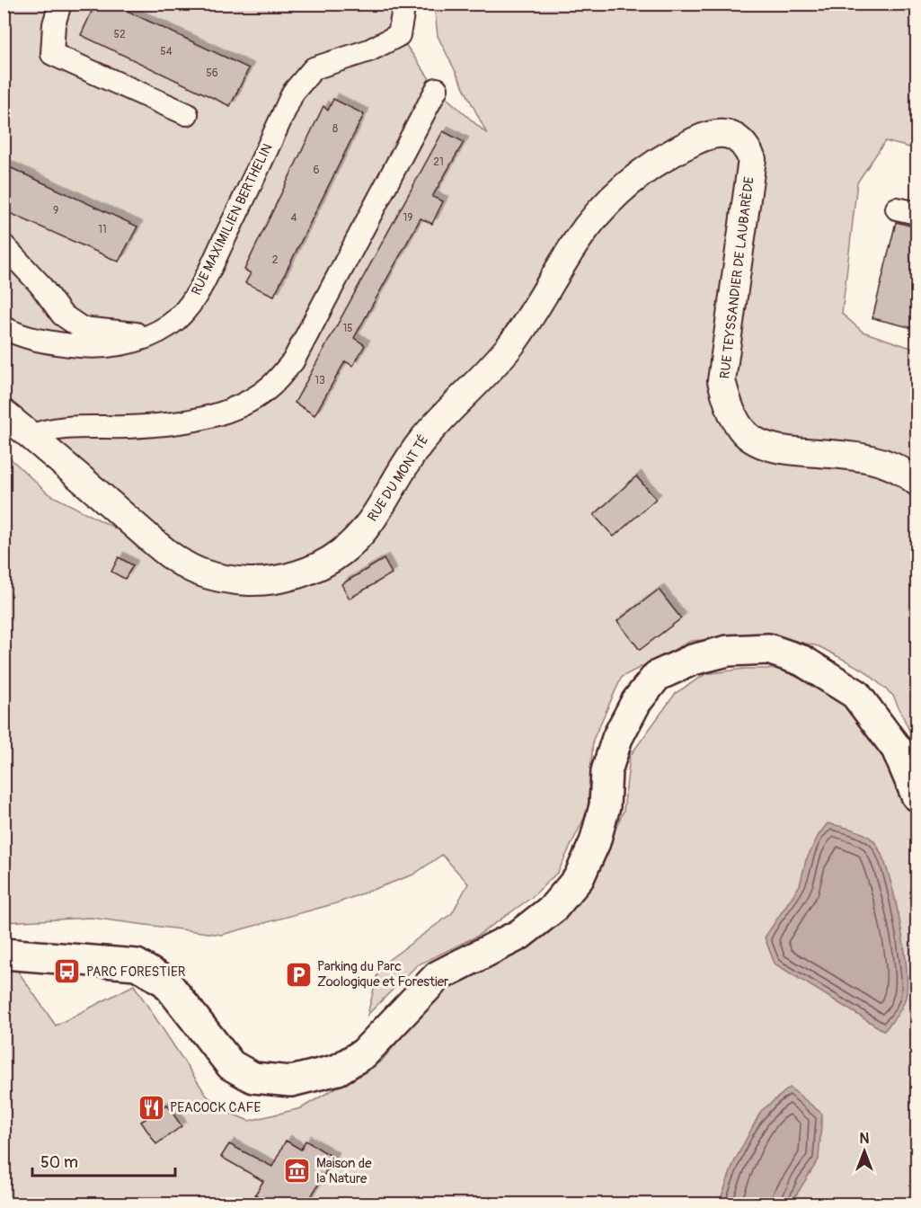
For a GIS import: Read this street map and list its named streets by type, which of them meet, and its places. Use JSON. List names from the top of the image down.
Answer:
{
  "streets": {
    "street": ["RUE MAXIMILIEN BERTHELIN", "RUE TEYSSANDIER DE LAUBARÈDE", "RUE DU MONT TÉ"]
  },
  "crossings": [
    ["RUE TEYSSANDIER DE LAUBARÈDE", "RUE DU MONT TÉ"]
  ],
  "places": {
    "bus stop": ["PARC FORESTIER"],
    "parking": ["Parking du Parc Zoologique et Forestier"],
    "restaurant": ["PEACOCK CAFE"],
    "museum": ["Maison de la Nature"]
  },
  "house_numbers": [
    "52",
    "54",
    "56",
    "8",
    "21",
    "6",
    "9",
    "4",
    "19",
    "11",
    "2",
    "15",
    "13"
  ],
  "scale_bar": "50 m",
  "north": "top"
}
